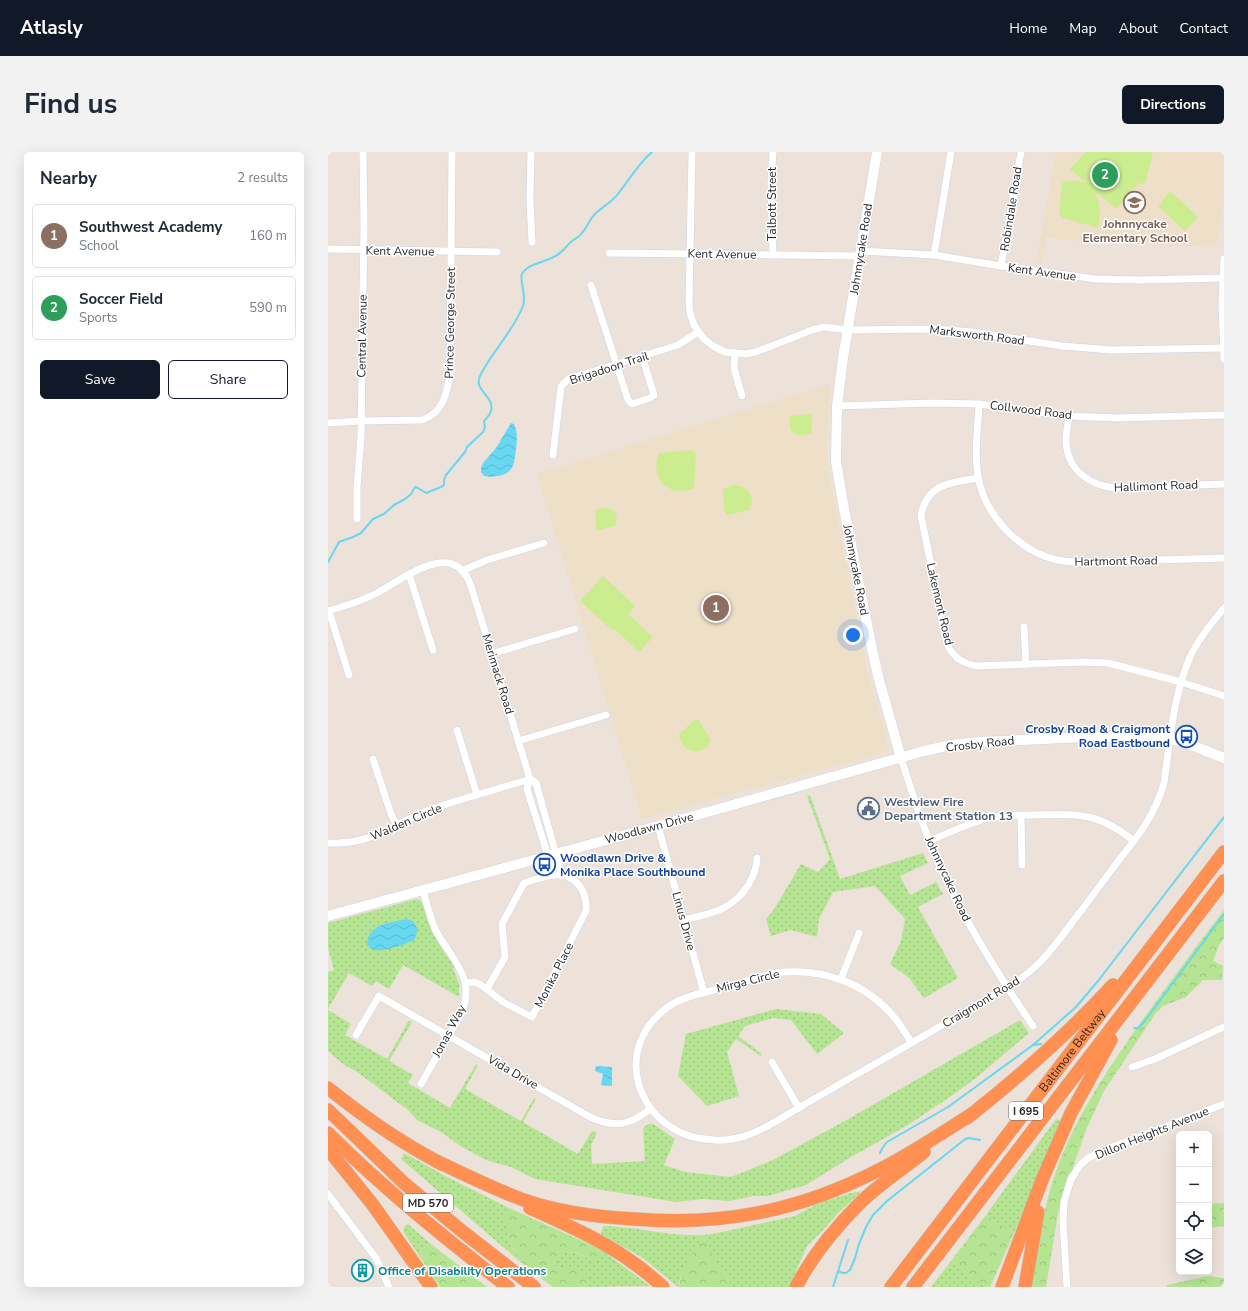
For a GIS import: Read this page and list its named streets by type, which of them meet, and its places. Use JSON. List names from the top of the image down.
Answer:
{
  "streets": {
    "highway": ["Baltimore Beltway", "I 695", "MD 570"],
    "main road": ["Johnnycake Road", "Crosby Road", "Woodlawn Drive"],
    "street": [
      "Talbott Street",
      "Robindale Road",
      "Kent Avenue",
      "Prince George Street",
      "Marksworth Road",
      "Central Avenue",
      "Brigadoon Trail",
      "Collwood Road",
      "Hallimont Road",
      "Hartmont Road",
      "Lakemont Road",
      "Merimack Road",
      "Walden Circle",
      "Linus Drive",
      "Monika Place",
      "Mirga Circle",
      "Craigmont Road",
      "Jonas Way",
      "Vida Drive",
      "Dillon Heights Avenue"
    ]
  },
  "crossings": [
    ["Talbott Street", "Kent Avenue"],
    ["Robindale Road", "Kent Avenue"],
    ["Johnnycake Road", "Kent Avenue"],
    ["Johnnycake Road", "Marksworth Road"],
    ["Johnnycake Road", "Collwood Road"],
    ["Johnnycake Road", "Crosby Road"],
    ["Johnnycake Road", "Woodlawn Drive"],
    ["Johnnycake Road", "Craigmont Road"],
    ["Kent Avenue", "Prince George Street"],
    ["Kent Avenue", "Central Avenue"],
    ["Prince George Street", "Central Avenue"],
    ["Marksworth Road", "Brigadoon Trail"],
    ["Collwood Road", "Hallimont Road"],
    ["Collwood Road", "Hartmont Road"],
    ["Hartmont Road", "Lakemont Road"],
    ["Lakemont Road", "Craigmont Road"],
    ["Merimack Road", "Walden Circle"],
    ["Merimack Road", "Woodlawn Drive"],
    ["Merimack Road", "Monika Place"],
    ["Crosby Road", "Woodlawn Drive"],
    ["Crosby Road", "Craigmont Road"],
    ["Woodlawn Drive", "Linus Drive"],
    ["Woodlawn Drive", "Jonas Way"],
    ["Linus Drive", "Mirga Circle"],
    ["Monika Place", "Jonas Way"],
    ["Mirga Circle", "Craigmont Road"],
    ["Craigmont Road", "Vida Drive"],
    ["Jonas Way", "Vida Drive"]
  ],
  "places": {
    "school or university": ["Johnnycake Elementary School"],
    "bus stop": ["Crosby Road & Craigmont Road Eastbound", "Woodlawn Drive & Monika Place Southbound"],
    "public building": ["Westview Fire Department Station 13"],
    "building": ["Office of Disability Operations"]
  },
  "page": {
    "header": "Atlasly",
    "nav": [
      "Home",
      "Map",
      "About",
      "Contact"
    ],
    "title": "Find us",
    "buttons": [
      "Directions",
      ["Save", "Share"]
    ],
    "heading": ["Nearby", "2 results"],
    "pins": ["2", "1"],
    "list": [
      {
        "mark": "1",
        "name": "Southwest Academy",
        "note": "School",
        "value": "160 m"
      },
      {
        "mark": "2",
        "name": "Soccer Field",
        "note": "Sports",
        "value": "590 m"
      }
    ],
    "map_buttons": ["+", "−"]
  }
}
